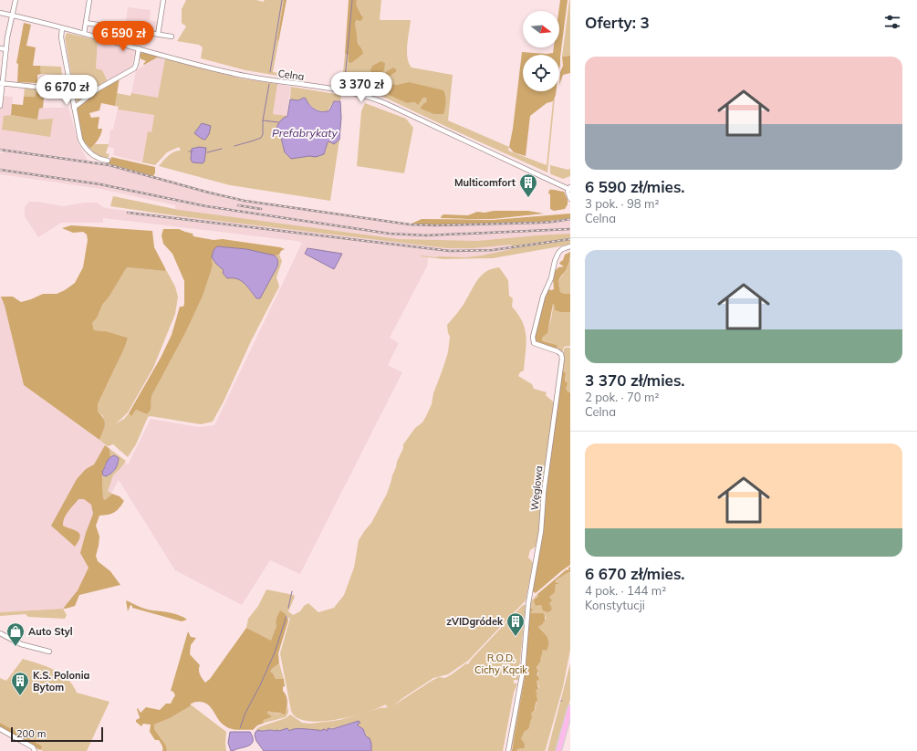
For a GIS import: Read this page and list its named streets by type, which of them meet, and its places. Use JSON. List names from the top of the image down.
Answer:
{
  "streets": {
    "street": ["Celna", "Węglowa"]
  },
  "water": ["Prefabrykaty"],
  "parks": ["R.O.D. Cichy Kącik"],
  "places": {
    "building": ["Multicomfort", "zVIDgródek", "K.S. Polonia Bytom"],
    "shop": ["Auto Styl"]
  },
  "scale_bar": "200 m",
  "north": "right",
  "page": {
    "heading": "Oferty: 3",
    "price": ["6 590 zł", "3 370 zł", "6 670 zł"],
    "list": [
      {
        "name": "6 590 zł/mies.",
        "note": "3 pok. · 98 m² · Celna"
      },
      {
        "name": "3 370 zł/mies.",
        "note": "2 pok. · 70 m² · Celna"
      },
      {
        "name": "6 670 zł/mies.",
        "note": "4 pok. · 144 m² · Konstytucji"
      }
    ],
    "scale": "200 m"
  }
}
